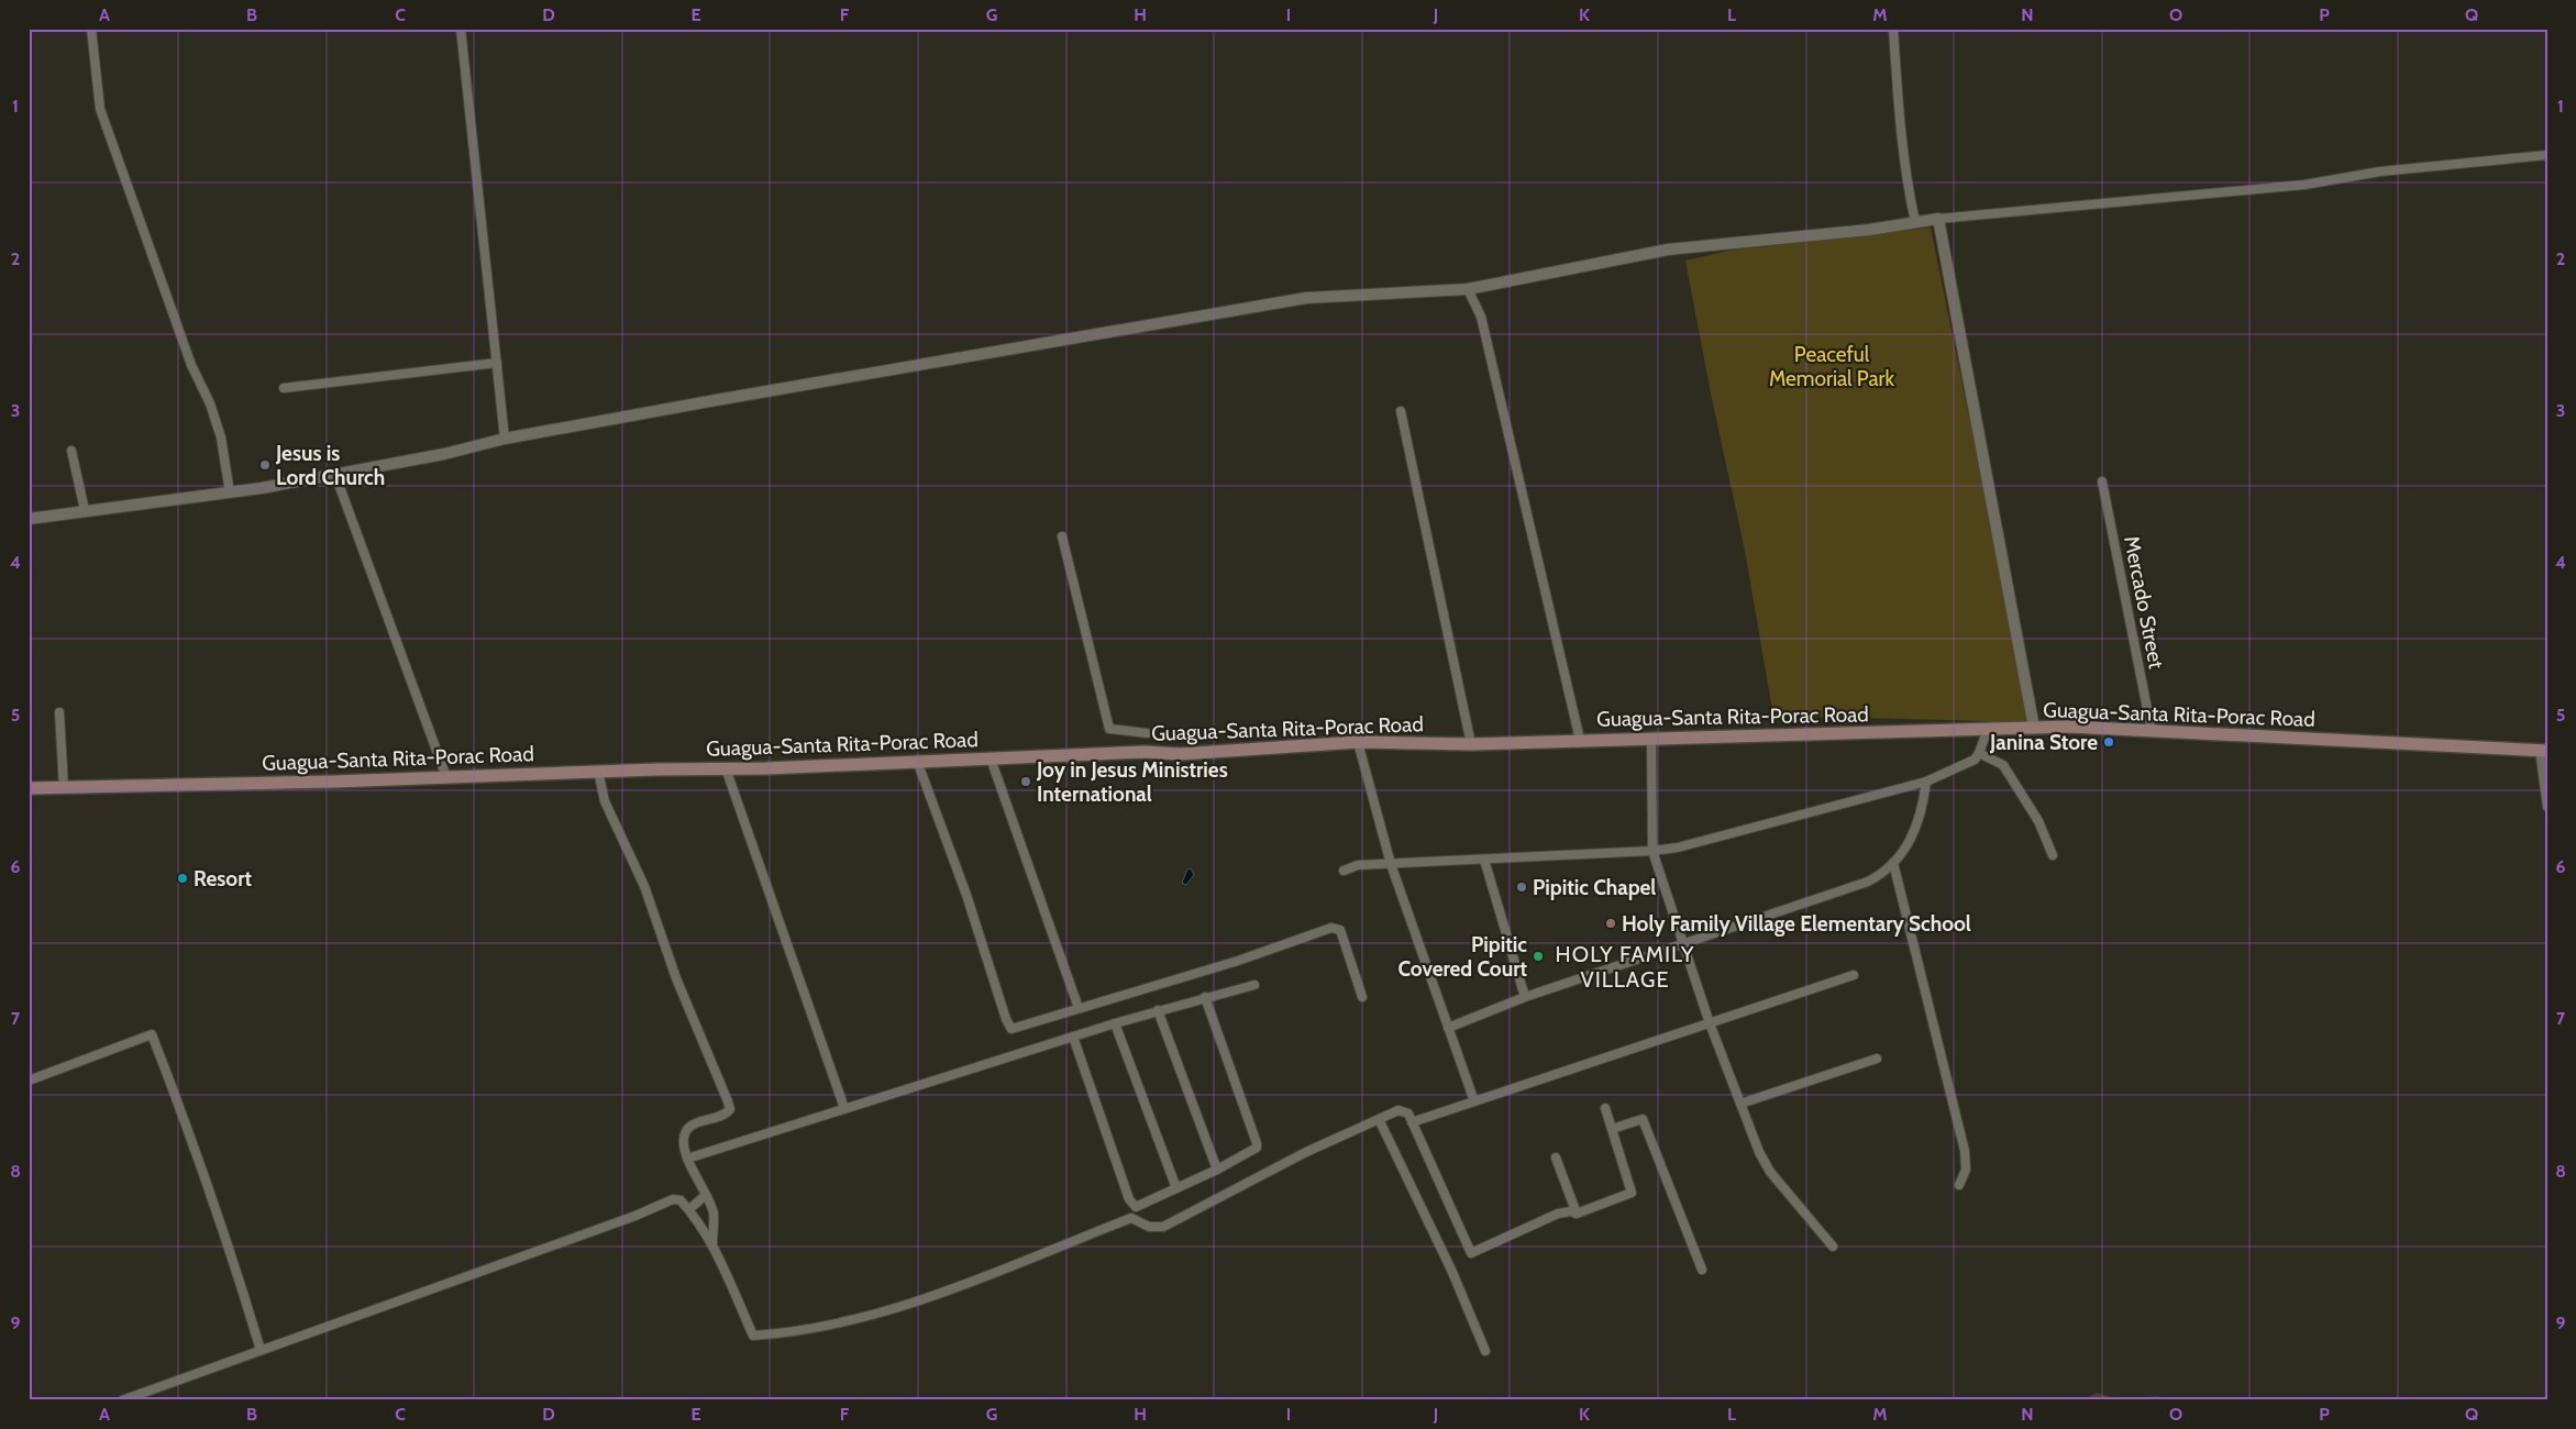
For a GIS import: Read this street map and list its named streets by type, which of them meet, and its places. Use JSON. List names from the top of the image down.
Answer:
{
  "streets": {
    "main road": ["Guagua-Santa Rita-Porac Road"],
    "street": ["Mercado Street"]
  },
  "crossings": [
    ["Mercado Street", "Guagua-Santa Rita-Porac Road"]
  ],
  "districts": ["HOLY FAMILY VILLAGE"],
  "parks": ["Peaceful Memorial Park"],
  "places": [
    "Jesus is Lord Church",
    "Janina Store",
    "Joy in Jesus Ministries International",
    "Resort",
    "Pipitic Chapel",
    "Holy Family Village Elementary School",
    "Pipitic Covered Court"
  ],
  "grid": {
    "columns": [
      "A",
      "B",
      "C",
      "D",
      "E",
      "F",
      "G",
      "H",
      "I",
      "J",
      "K",
      "L",
      "M",
      "N",
      "O",
      "P",
      "Q"
    ],
    "rows": [
      "1",
      "2",
      "3",
      "4",
      "5",
      "6",
      "7",
      "8",
      "9"
    ]
  }
}
